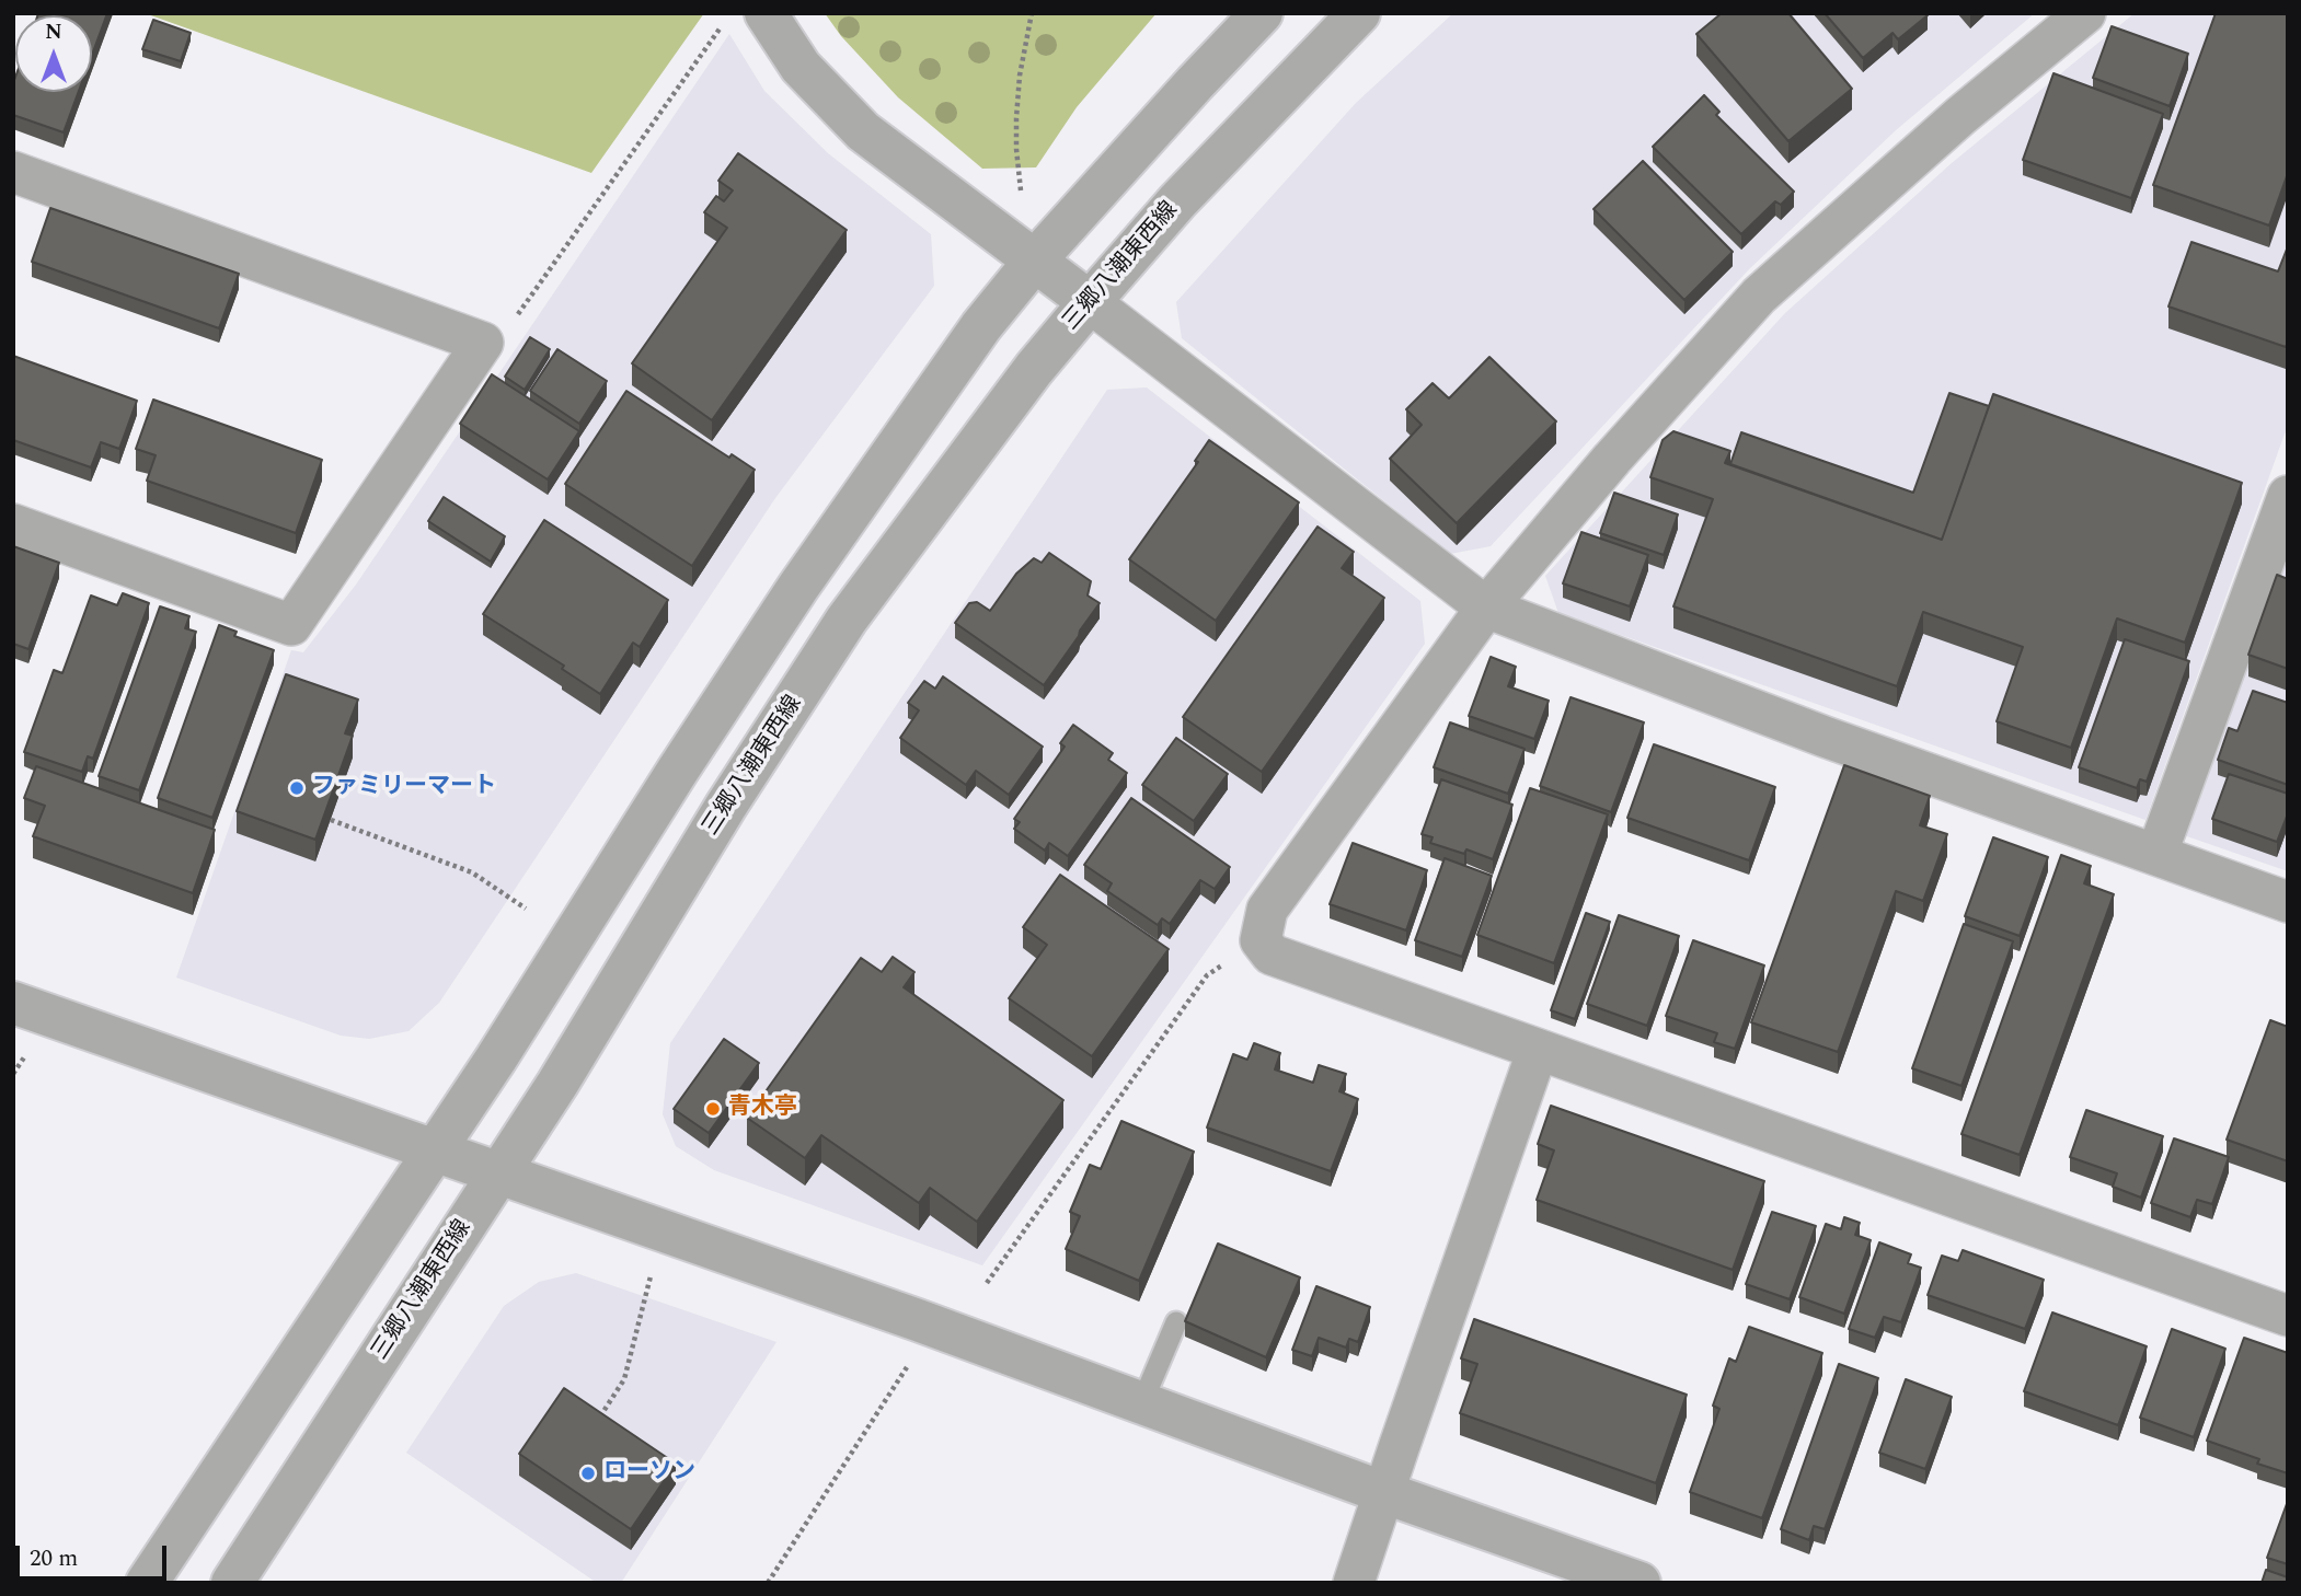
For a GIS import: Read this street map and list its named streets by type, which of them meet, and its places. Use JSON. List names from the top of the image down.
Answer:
{
  "streets": {
    "street": ["三郷八潮東西線"]
  },
  "places": ["ファミリーマート", "青木亭", "ローソン"],
  "scale_bar": "20 m",
  "north": "top"
}
